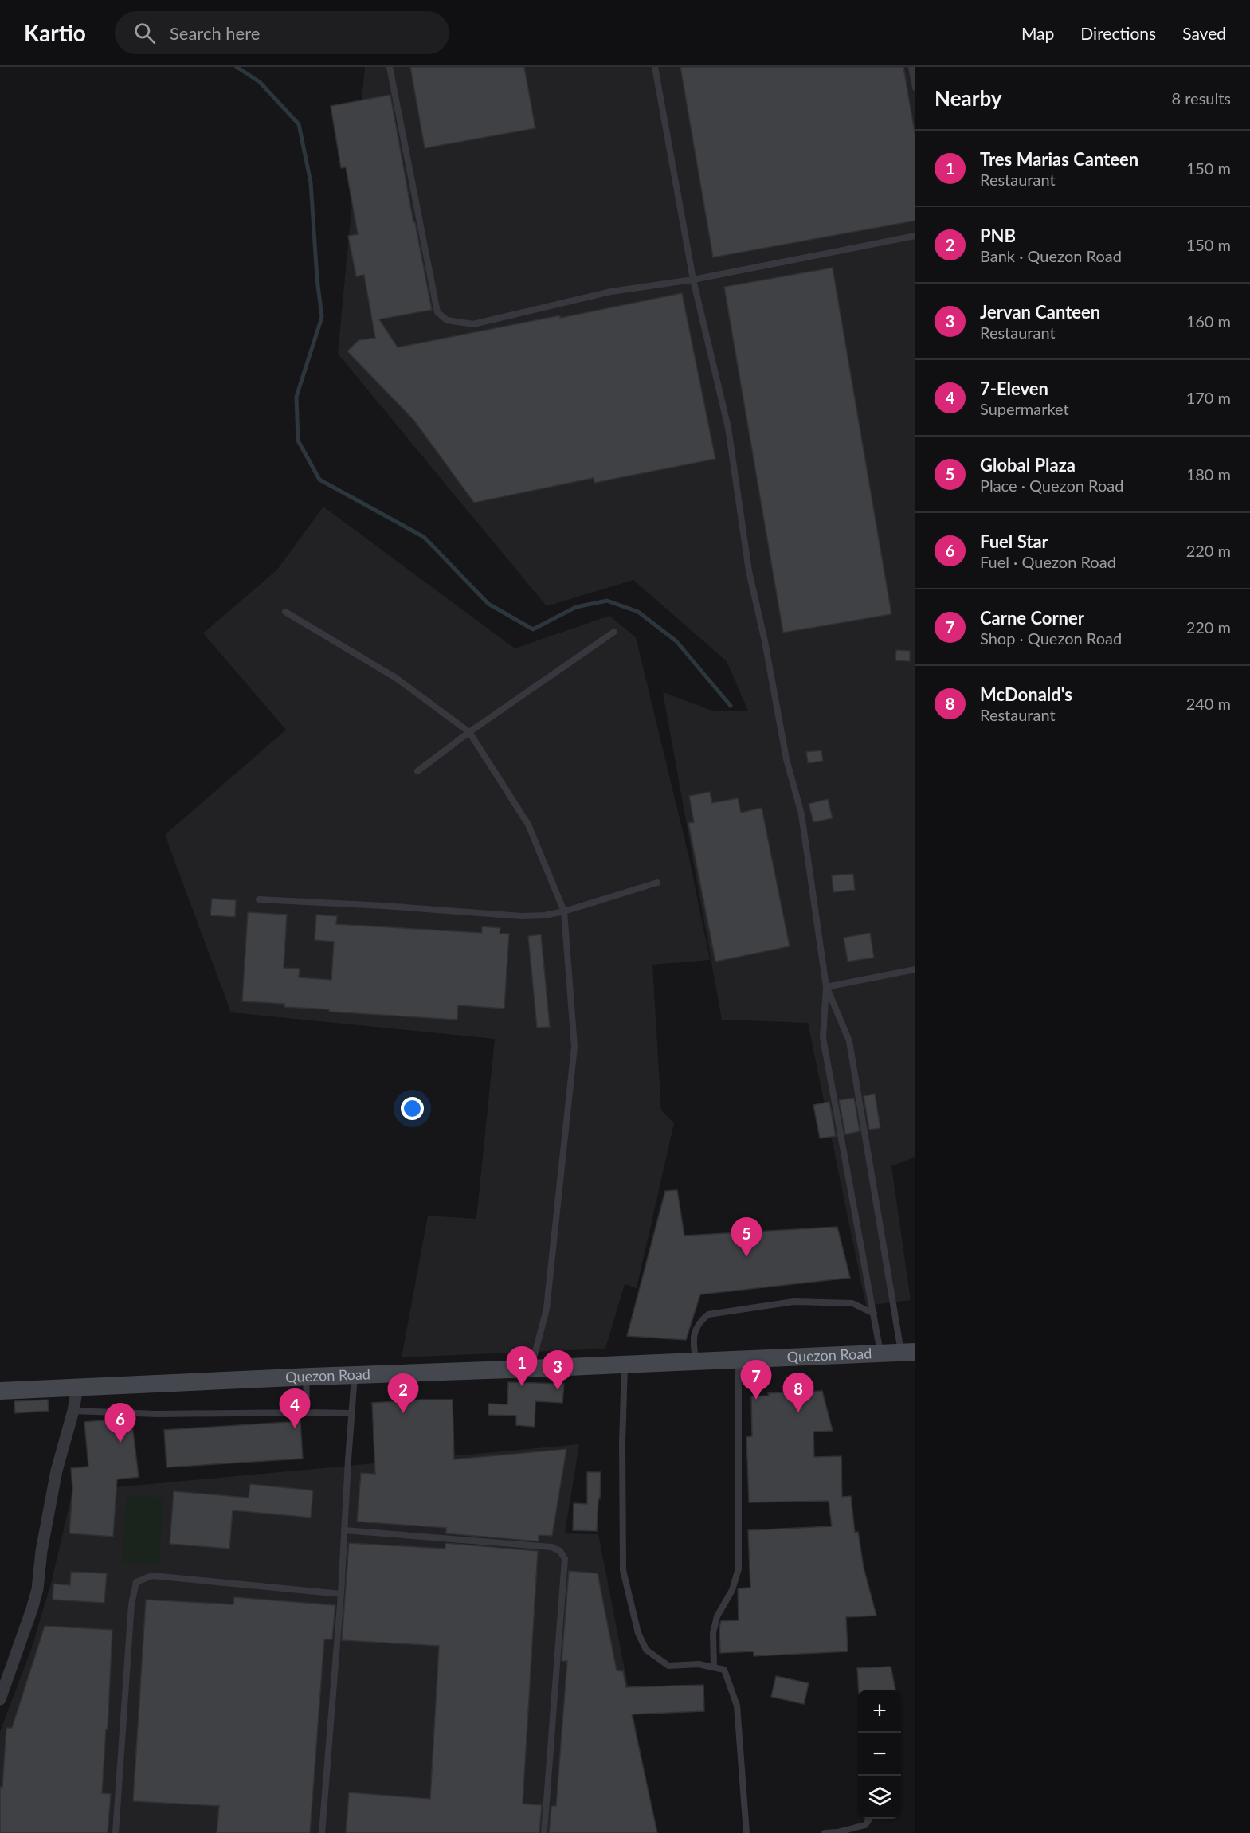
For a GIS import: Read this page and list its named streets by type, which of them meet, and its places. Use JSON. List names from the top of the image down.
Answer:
{
  "streets": {
    "main road": ["Quezon Road"]
  },
  "page": {
    "header": "Kartio",
    "search": "Search here",
    "nav": ["Map", "Directions", "Saved"],
    "heading": ["Nearby", "8 results"],
    "list": [
      {
        "mark": "1",
        "name": "Tres Marias Canteen",
        "note": "Restaurant",
        "value": "150 m"
      },
      {
        "mark": "2",
        "name": "PNB",
        "note": "Bank · Quezon Road",
        "value": "150 m"
      },
      {
        "mark": "3",
        "name": "Jervan Canteen",
        "note": "Restaurant",
        "value": "160 m"
      },
      {
        "mark": "4",
        "name": "7-Eleven",
        "note": "Supermarket",
        "value": "170 m"
      },
      {
        "mark": "5",
        "name": "Global Plaza",
        "note": "Place · Quezon Road",
        "value": "180 m"
      },
      {
        "mark": "6",
        "name": "Fuel Star",
        "note": "Fuel · Quezon Road",
        "value": "220 m"
      },
      {
        "mark": "7",
        "name": "Carne Corner",
        "note": "Shop · Quezon Road",
        "value": "220 m"
      },
      {
        "mark": "8",
        "name": "McDonald's",
        "note": "Restaurant",
        "value": "240 m"
      }
    ],
    "pins": [
      "5",
      "1",
      "3",
      "7",
      "8",
      "2",
      "4",
      "6"
    ],
    "map_buttons": ["+", "−"]
  }
}
